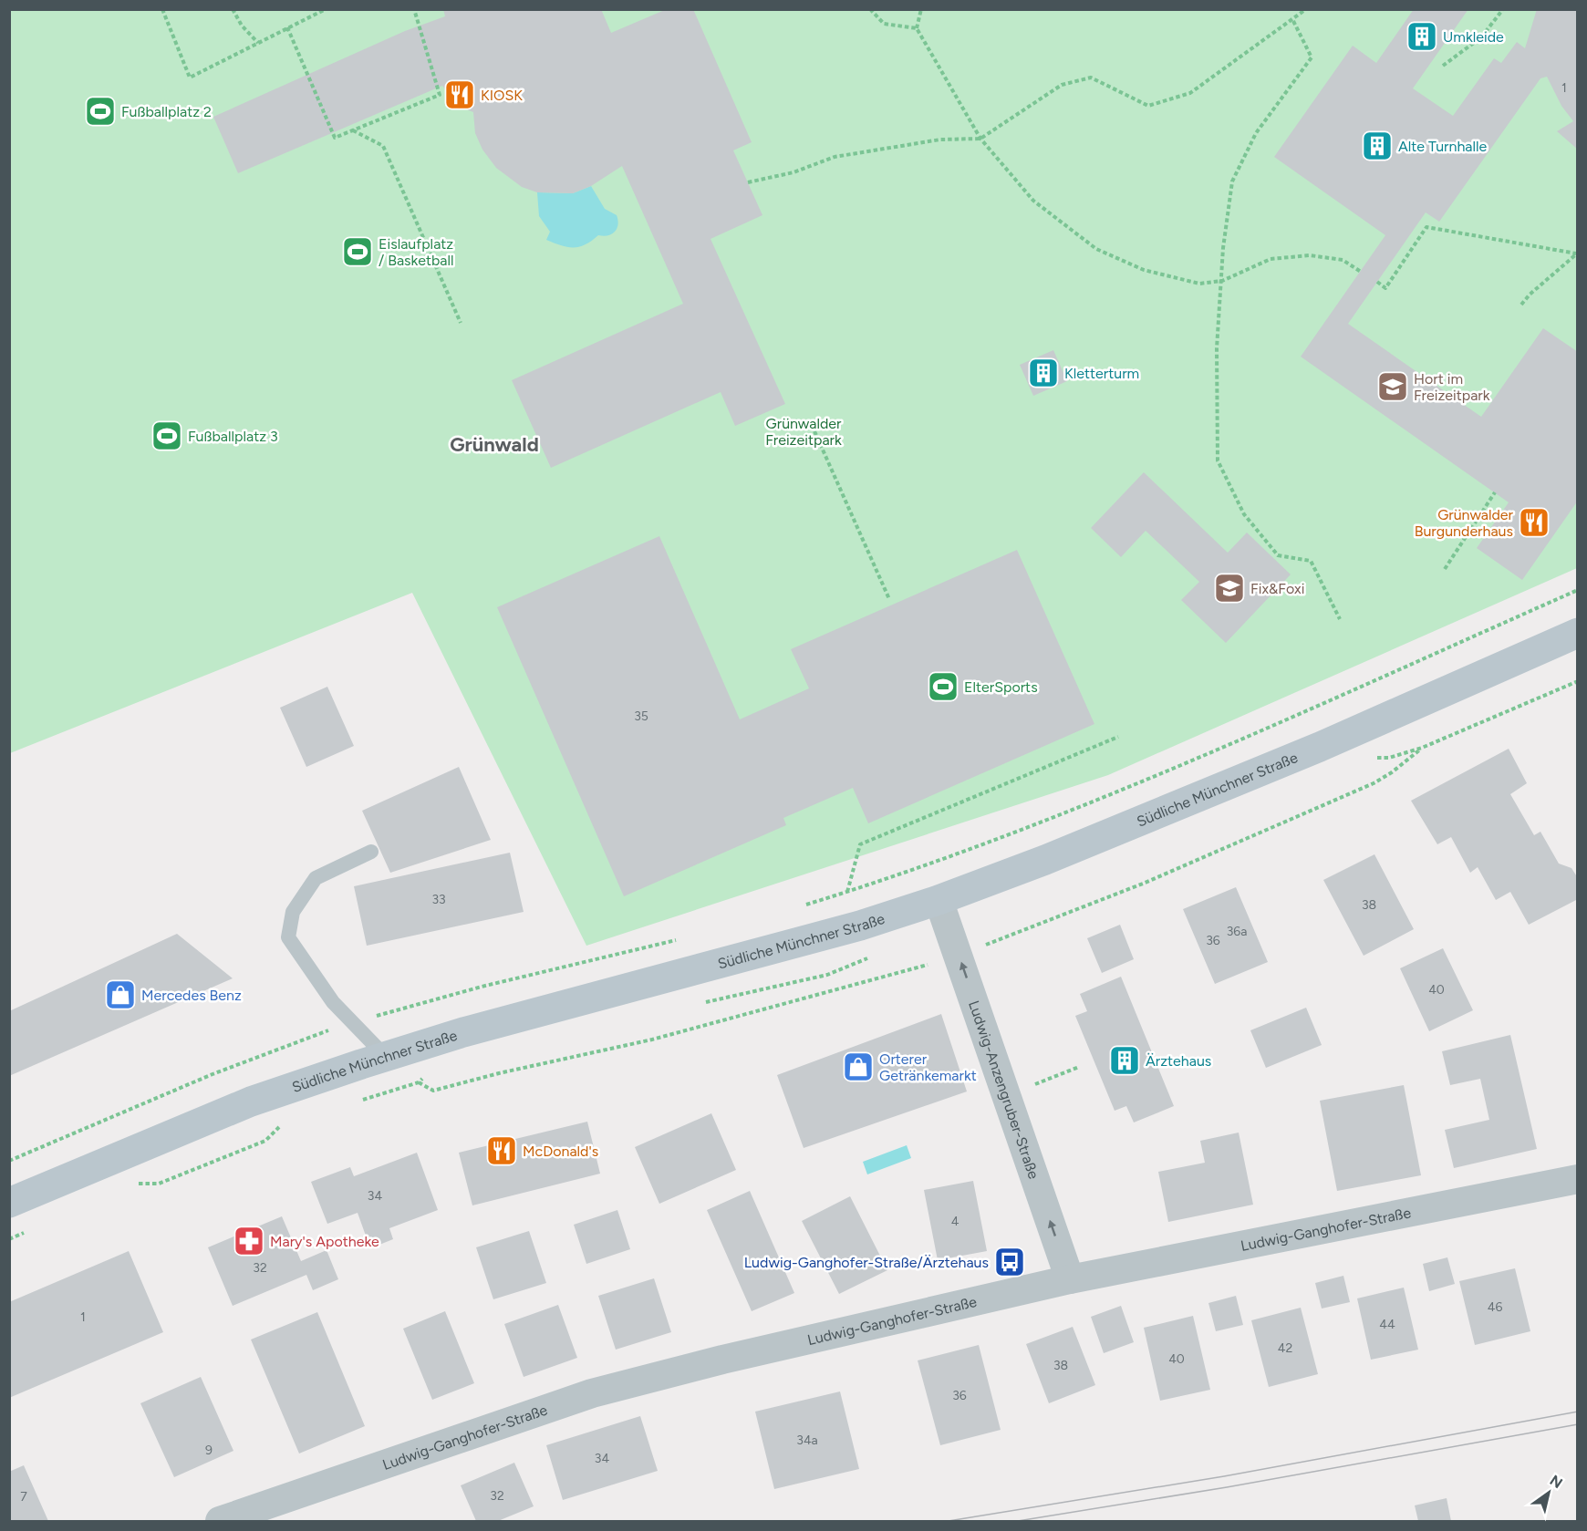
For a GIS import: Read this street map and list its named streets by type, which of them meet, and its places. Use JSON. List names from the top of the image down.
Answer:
{
  "streets": {
    "main road": ["Südliche Münchner Straße"],
    "street": ["Ludwig-Anzengruber-Straße", "Ludwig-Ganghofer-Straße"]
  },
  "crossings": [
    ["Südliche Münchner Straße", "Ludwig-Anzengruber-Straße"],
    ["Ludwig-Anzengruber-Straße", "Ludwig-Ganghofer-Straße"]
  ],
  "one_way": ["Ludwig-Anzengruber-Straße"],
  "districts": ["Grünwald"],
  "parks": ["Grünwalder Freizeitpark"],
  "places": {
    "building": [
      "Umkleide",
      "Alte Turnhalle",
      "Kletterturm",
      "Ärztehaus"
    ],
    "restaurant": ["KIOSK", "Grünwalder Burgunderhaus", "McDonald's"],
    "sports": [
      "Fußballplatz 2",
      "Eislaufplatz / Basketball",
      "Fußballplatz 3",
      "ElterSports"
    ],
    "school or university": ["Hort im Freizeitpark", "Fix&Foxi"],
    "shop": ["Mercedes Benz", "Orterer Getränkemarkt"],
    "pharmacy": ["Mary's Apotheke"],
    "bus stop": ["Ludwig-Ganghofer-Straße/Ärztehaus"]
  },
  "house_numbers": [
    "1",
    "35",
    "33",
    "38",
    "36a",
    "36",
    "40",
    "34",
    "4",
    "32",
    "46",
    "1",
    "44",
    "42",
    "40",
    "38",
    "36",
    "34a",
    "9",
    "34",
    "32",
    "7"
  ],
  "north": "top right"
}
